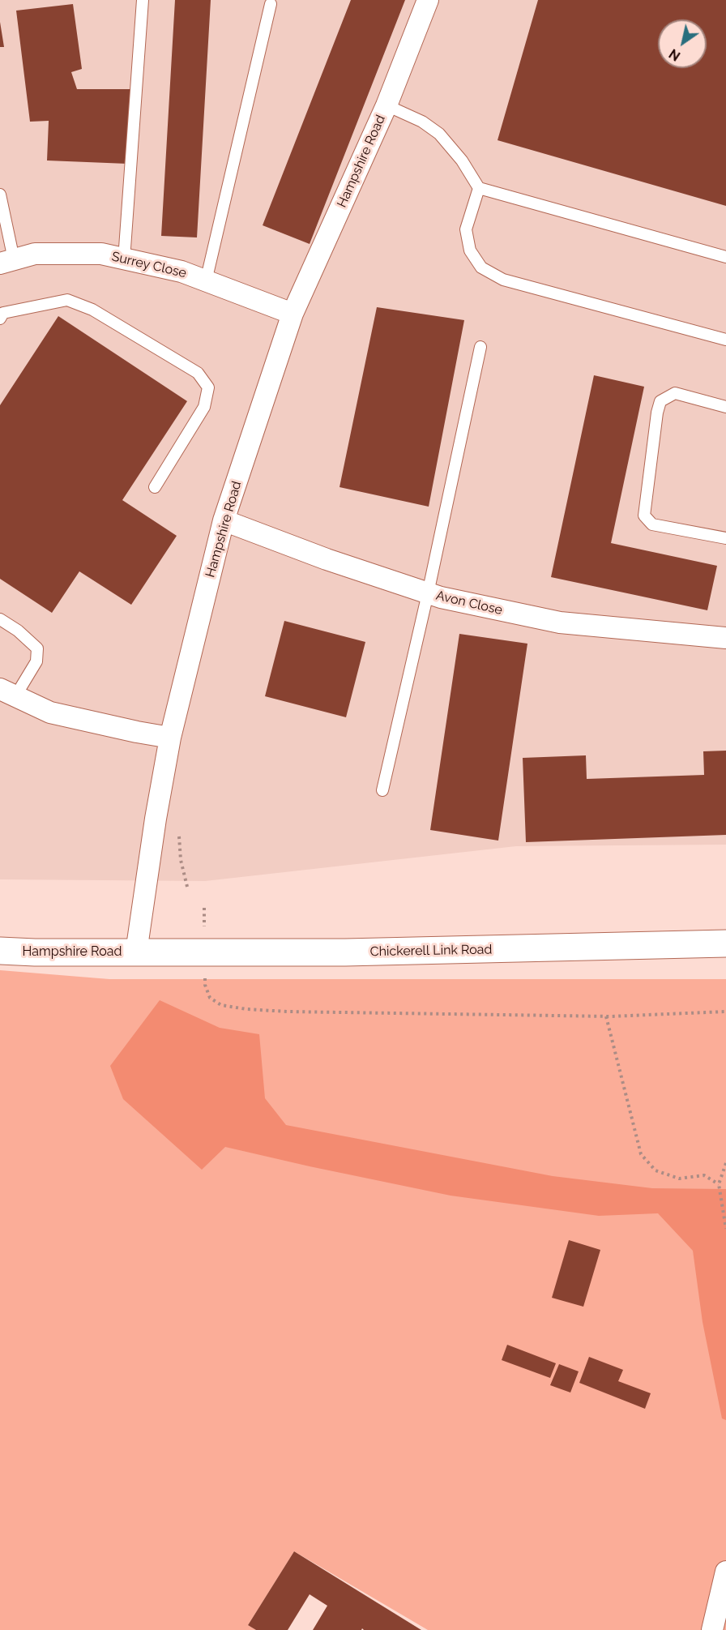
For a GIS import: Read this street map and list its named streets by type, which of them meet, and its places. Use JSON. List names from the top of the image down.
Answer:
{
  "streets": {
    "main road": ["Hampshire Road", "Chickerell Link Road"],
    "street": ["Surrey Close", "Avon Close"]
  },
  "crossings": [
    ["Hampshire Road", "Surrey Close"],
    ["Hampshire Road", "Avon Close"],
    ["Hampshire Road", "Chickerell Link Road"]
  ],
  "north": "bottom left"
}
